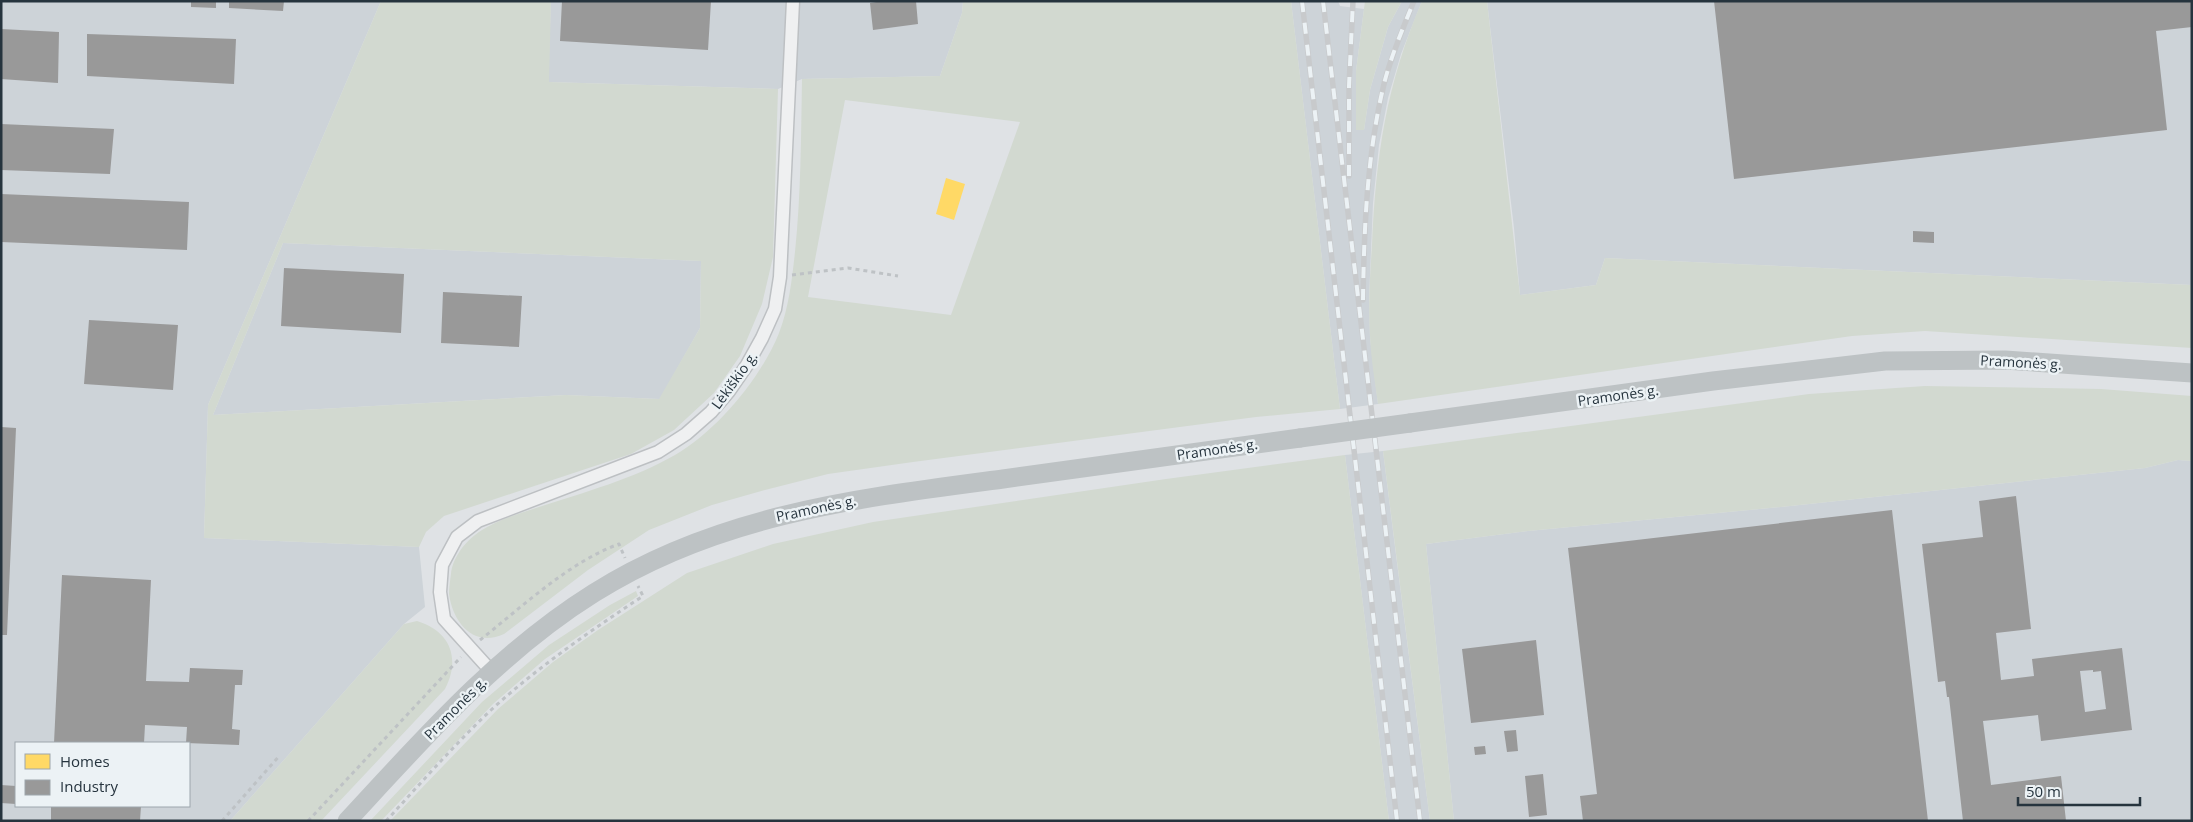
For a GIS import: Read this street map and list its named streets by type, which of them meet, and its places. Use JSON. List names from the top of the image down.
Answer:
{
  "streets": {
    "main road": ["Pramonės g."],
    "street": ["Lėkiškio g."]
  },
  "crossings": [
    ["Pramonės g.", "Lėkiškio g."]
  ],
  "legend": ["Homes", "Industry"],
  "scale_bar": "50 m"
}
